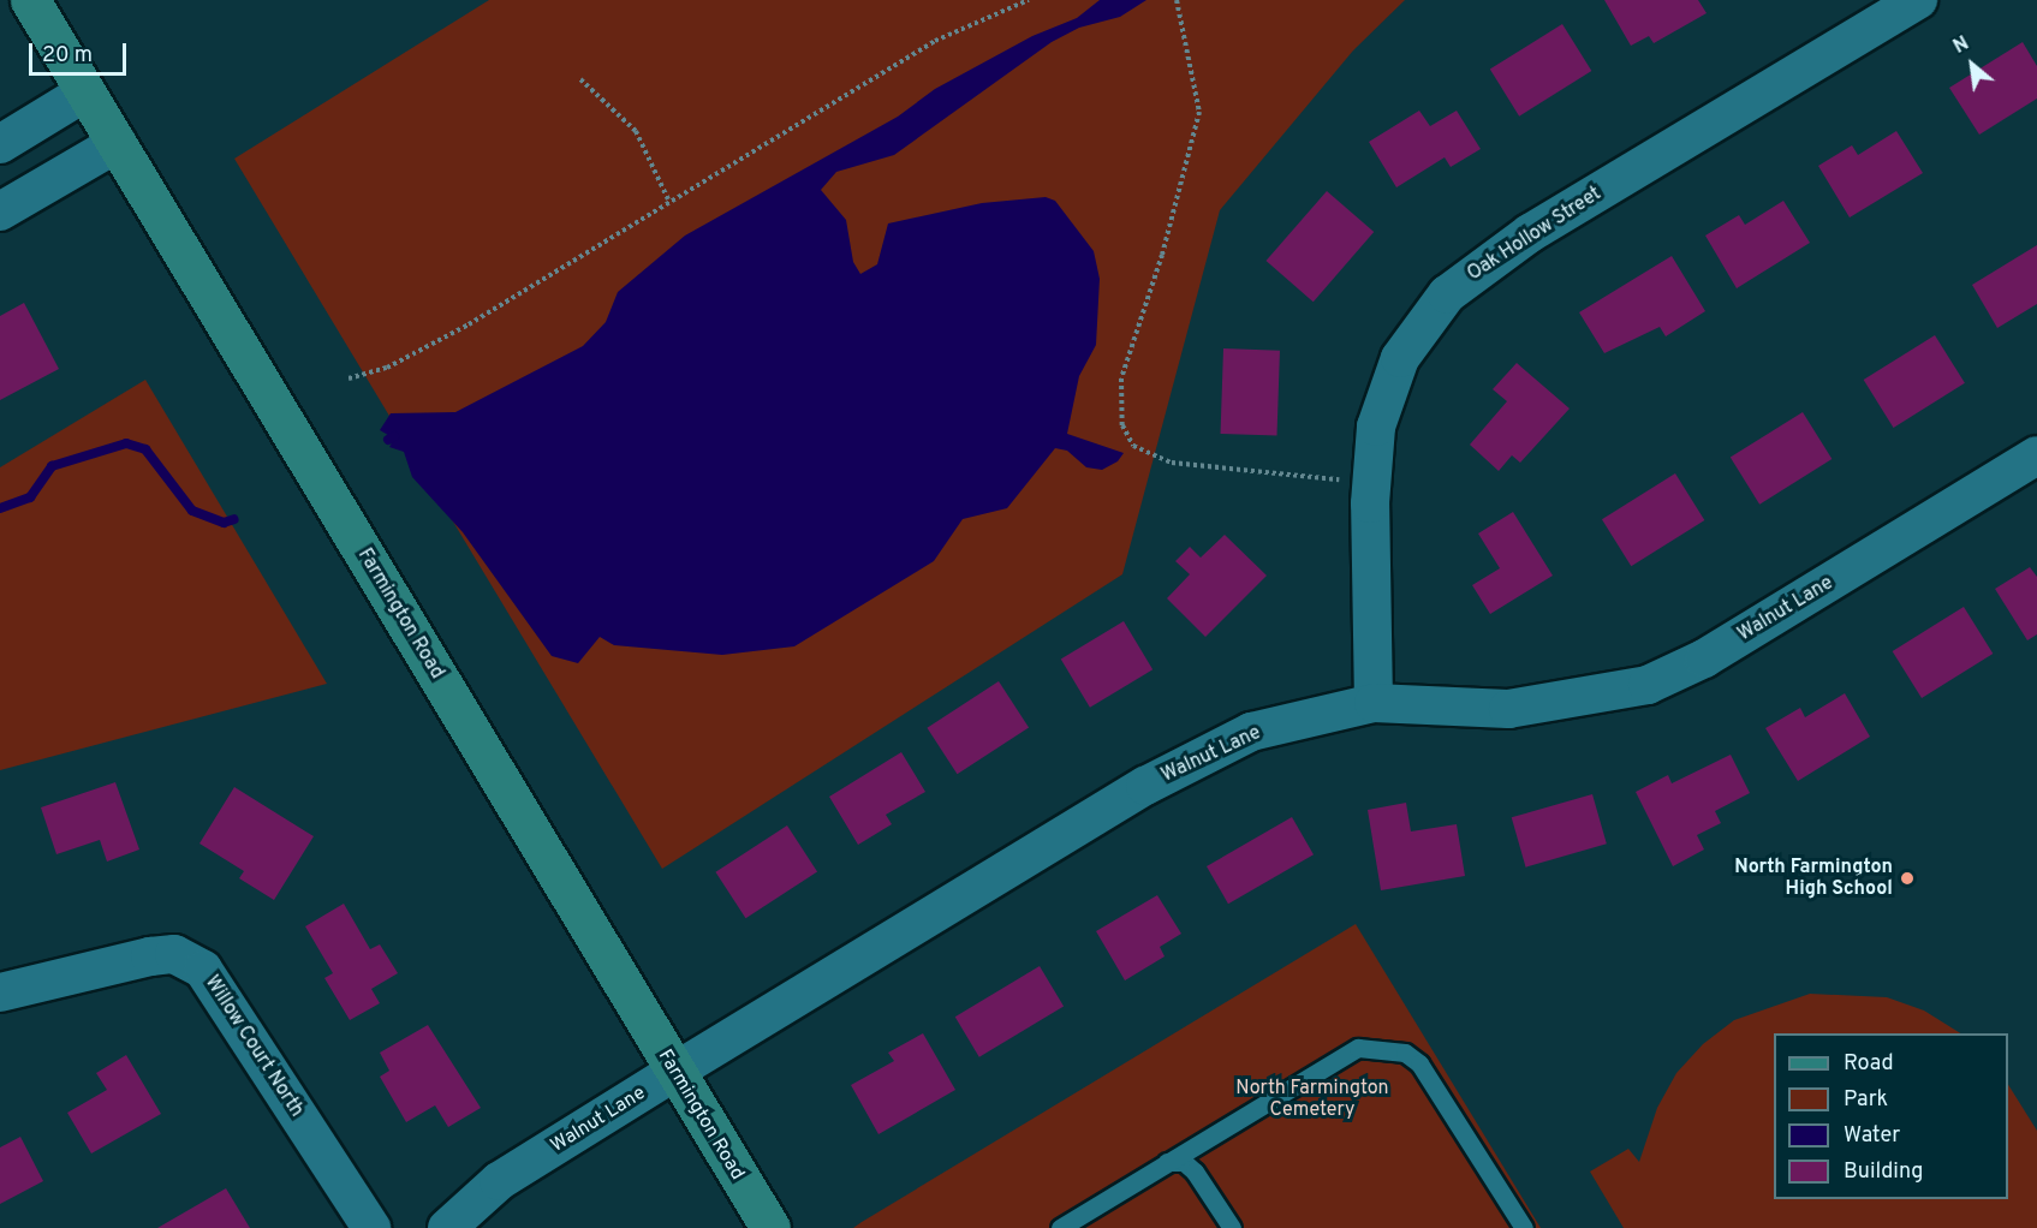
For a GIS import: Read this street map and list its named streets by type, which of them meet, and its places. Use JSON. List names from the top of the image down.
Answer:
{
  "streets": {
    "street": [
      "Oak Hollow Street",
      "Walnut Lane",
      "Farmington Road",
      "Willow Court North"
    ]
  },
  "crossings": [
    ["Oak Hollow Street", "Walnut Lane"],
    ["Walnut Lane", "Farmington Road"]
  ],
  "parks": ["North Farmington Cemetery"],
  "places": ["North Farmington High School"],
  "legend": [
    "Road",
    "Park",
    "Water",
    "Building"
  ],
  "scale_bar": "20 m",
  "north": "top left"
}
